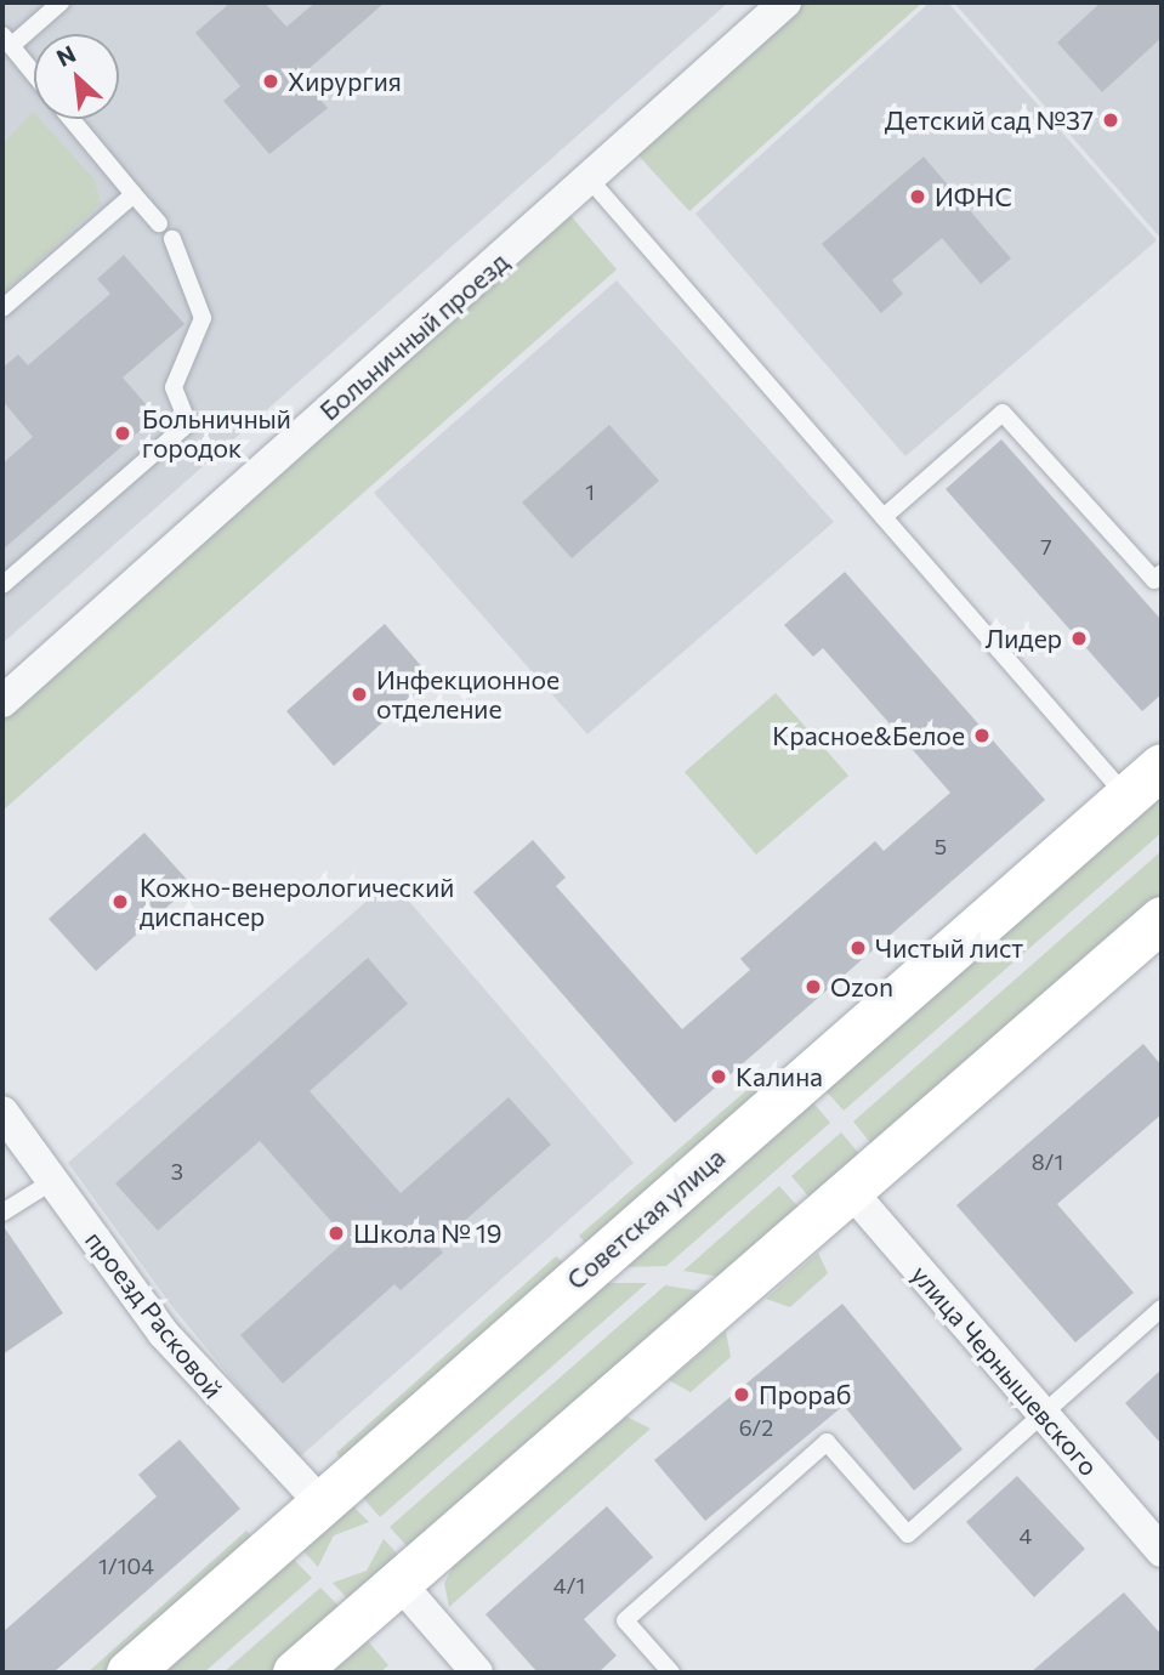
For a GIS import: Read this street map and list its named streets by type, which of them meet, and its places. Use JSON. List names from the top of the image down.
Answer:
{
  "streets": {
    "main road": ["Советская улица"],
    "street": ["Больничный проезд", "проезд Расковой", "улица Чернышевского"]
  },
  "crossings": [
    ["Советская улица", "проезд Расковой"]
  ],
  "places": [
    "Хирургия",
    "Детский сад №37",
    "ИФНС",
    "Больничный городок",
    "Лидер",
    "Инфекционное отделение",
    "Красное&Белое",
    "Кожно-венерологический диспансер",
    "Чистый лист",
    "Ozon",
    "Калина",
    "Школа № 19",
    "Прораб"
  ],
  "house_numbers": [
    "1",
    "7",
    "5",
    "8/1",
    "3",
    "6/2",
    "4",
    "1/104",
    "4/1"
  ],
  "north": "top left"
}
